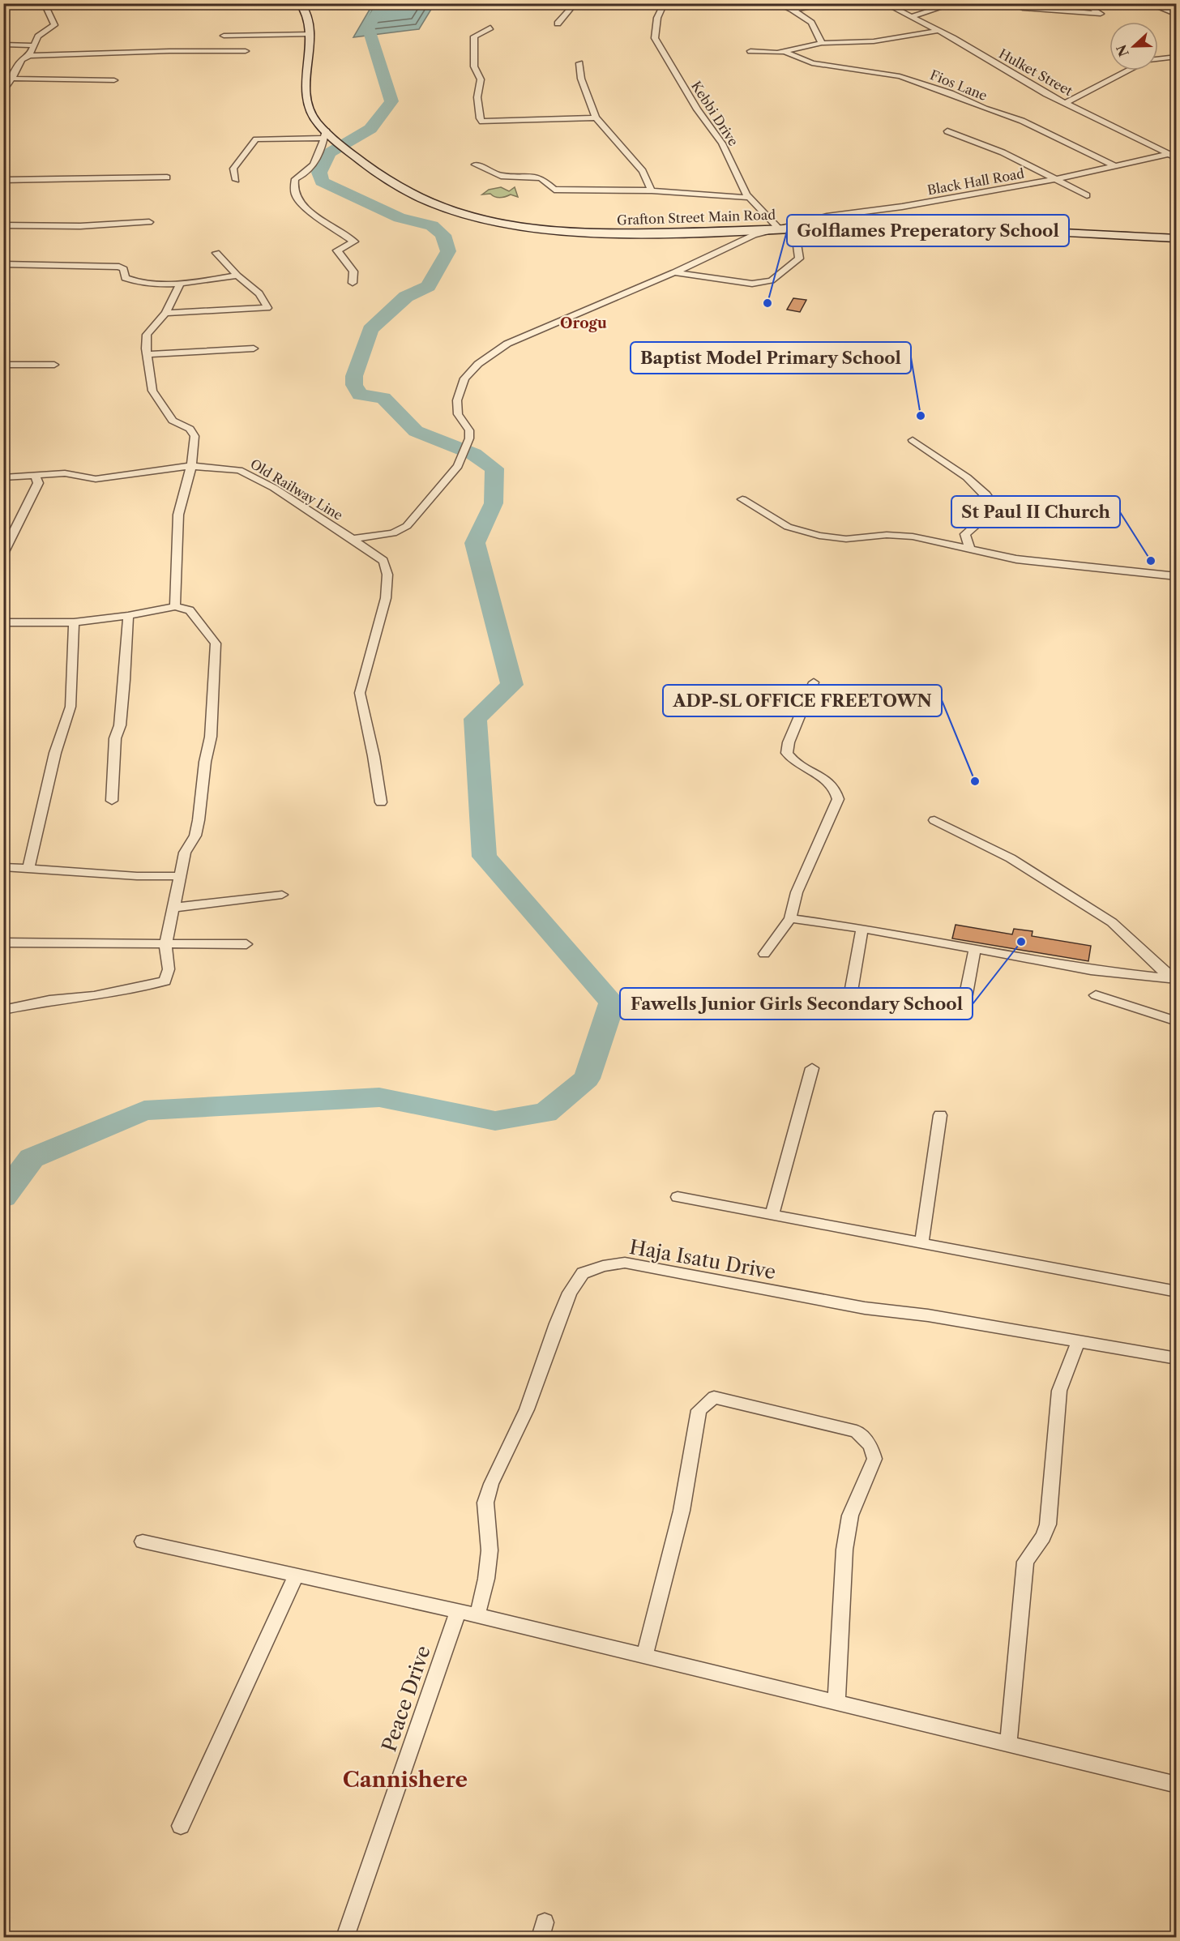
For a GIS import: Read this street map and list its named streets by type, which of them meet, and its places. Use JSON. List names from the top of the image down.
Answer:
{
  "streets": {
    "street": [
      "Hulket Street",
      "Fios Lane",
      "Kebbi Drive",
      "Black Hall Road",
      "Grafton Street Main Road",
      "Old Railway Line",
      "Haja Isatu Drive",
      "Peace Drive"
    ]
  },
  "crossings": [
    ["Hulket Street", "Black Hall Road"],
    ["Fios Lane", "Black Hall Road"],
    ["Kebbi Drive", "Black Hall Road"],
    ["Kebbi Drive", "Grafton Street Main Road"],
    ["Black Hall Road", "Grafton Street Main Road"],
    ["Black Hall Road", "Old Railway Line"]
  ],
  "districts": ["Orogu", "Cannishere"],
  "places": [
    "Golflames Preperatory School",
    "Baptist Model Primary School",
    "St Paul II Church",
    "ADP-SL OFFICE FREETOWN",
    "Fawells Junior Girls Secondary School"
  ],
  "north": "left"
}
